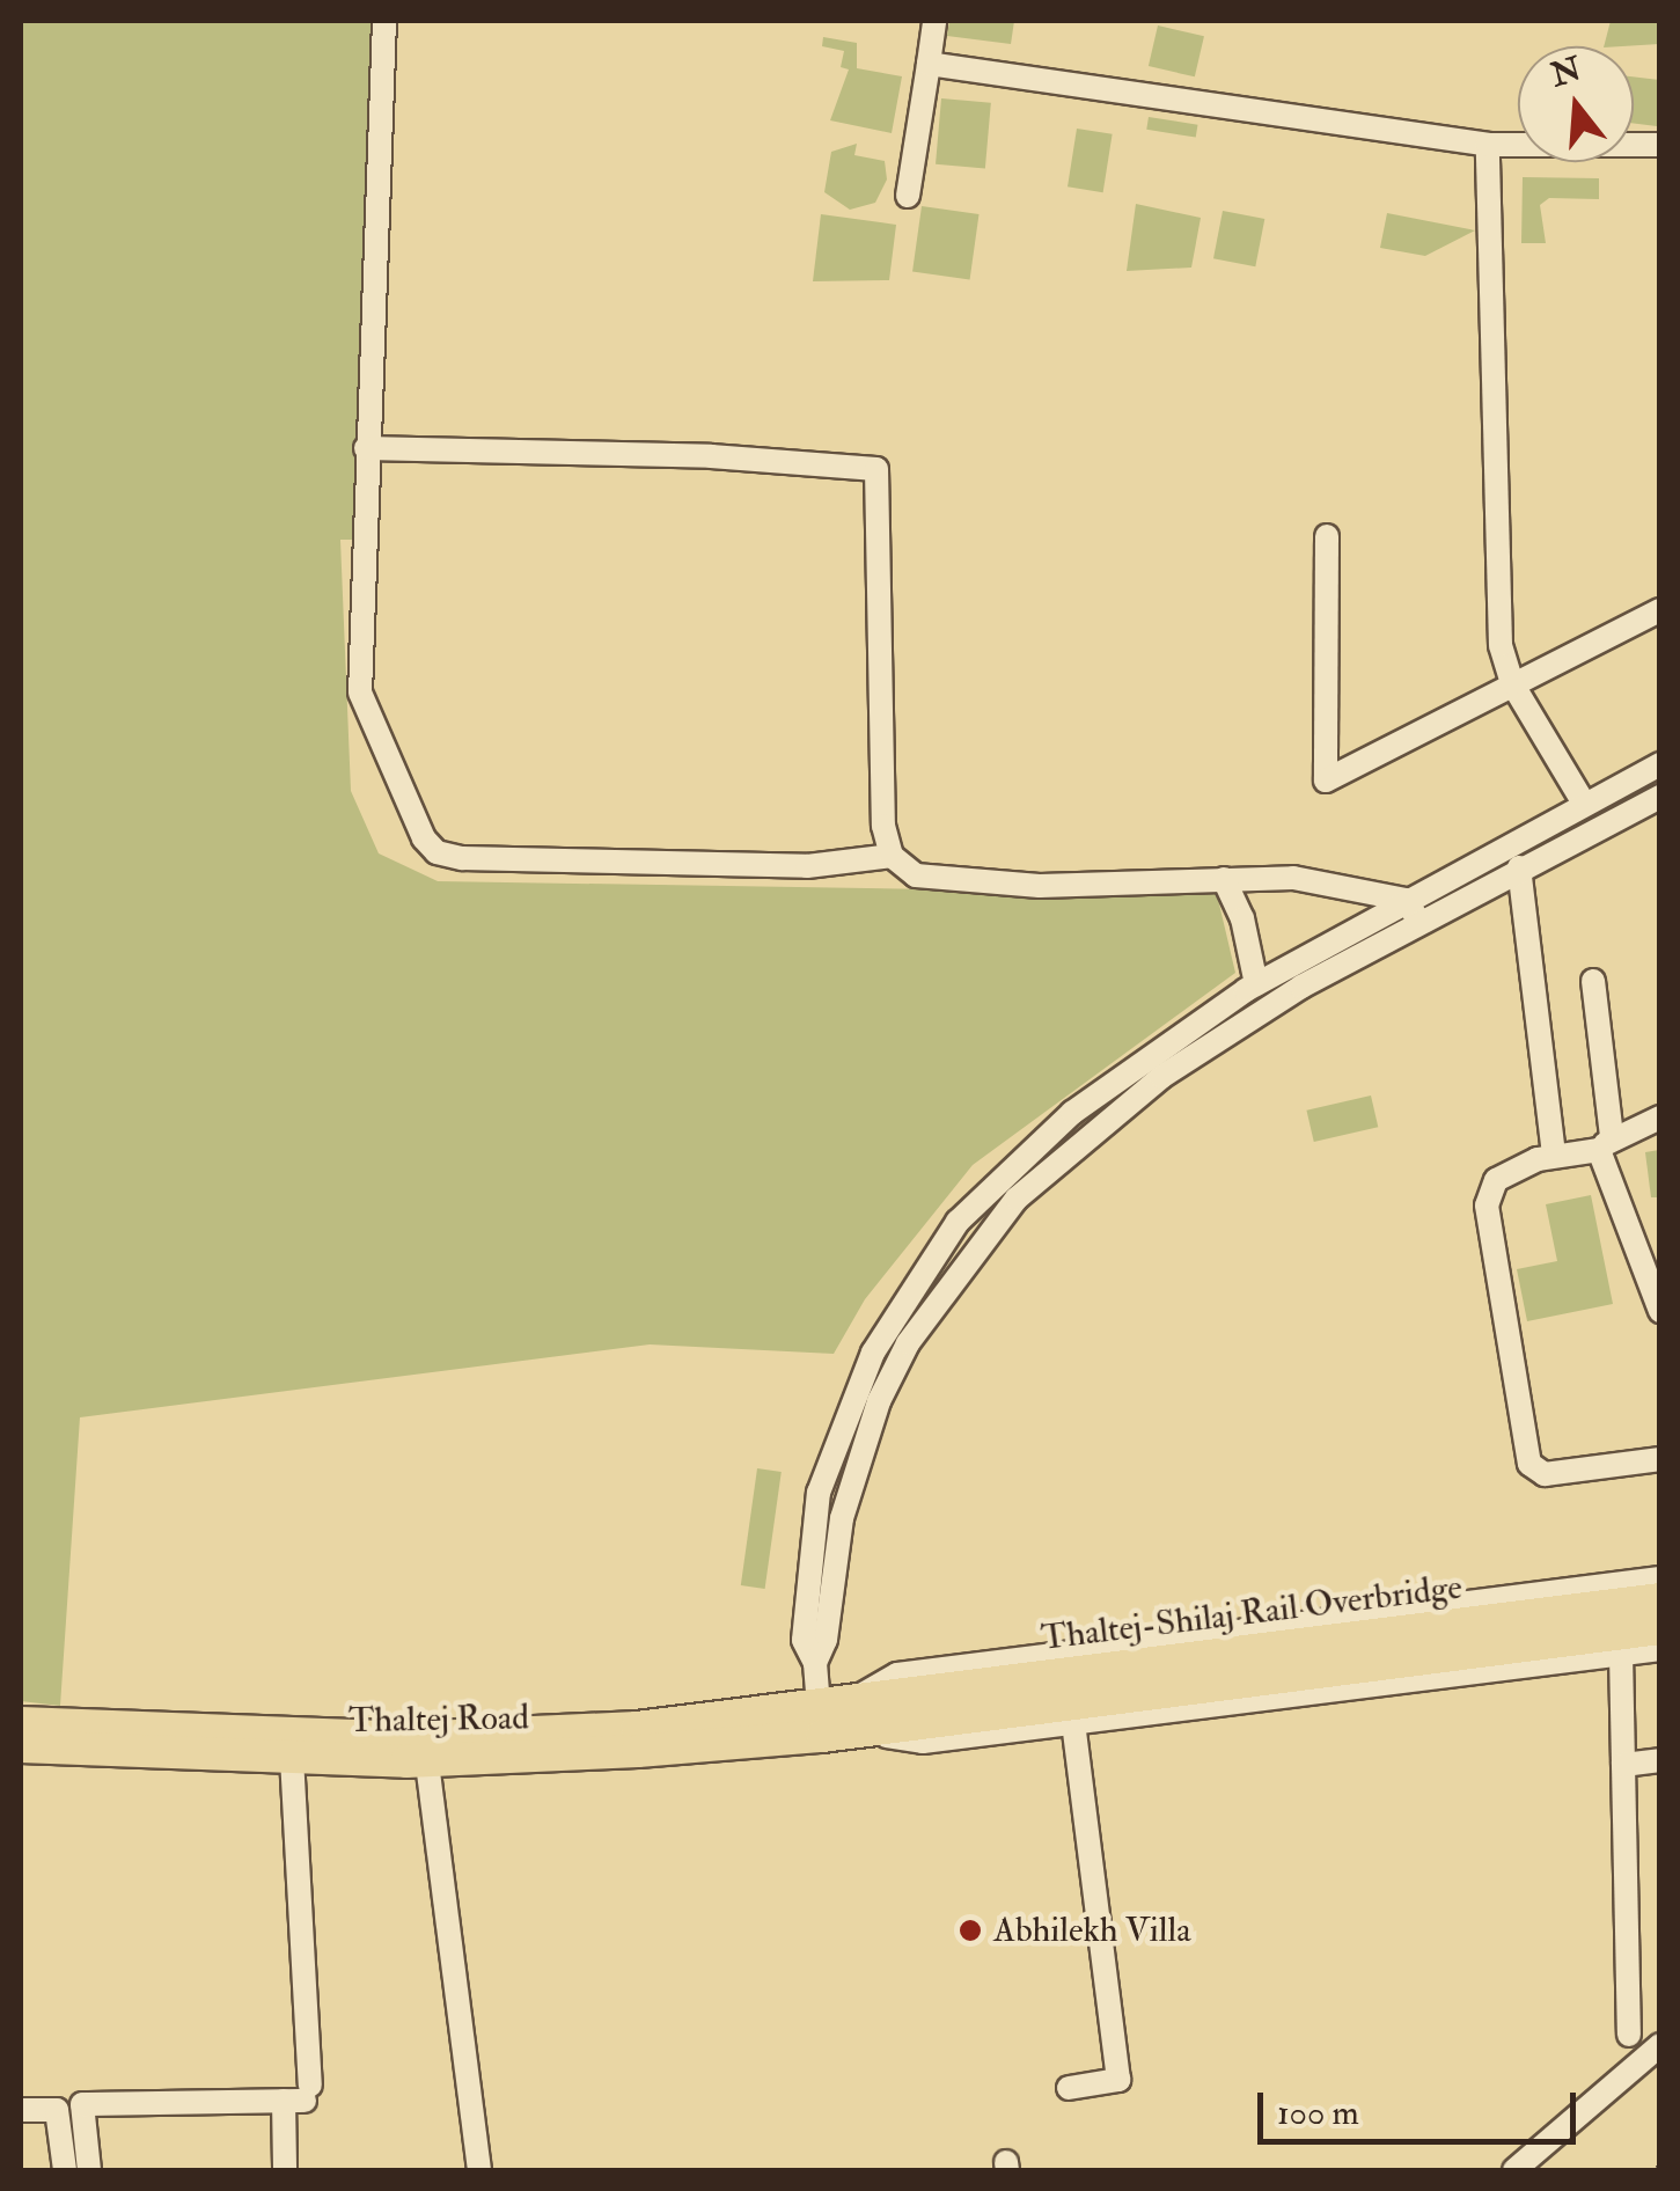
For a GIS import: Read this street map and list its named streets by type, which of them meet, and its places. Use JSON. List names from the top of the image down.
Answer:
{
  "streets": {
    "main road": ["Thaltej-Shilaj Rail Overbridge", "Thaltej Road"]
  },
  "crossings": [
    ["Thaltej-Shilaj Rail Overbridge", "Thaltej Road"]
  ],
  "places": ["Abhilekh Villa"],
  "scale_bar": "100 m",
  "north": "top"
}
